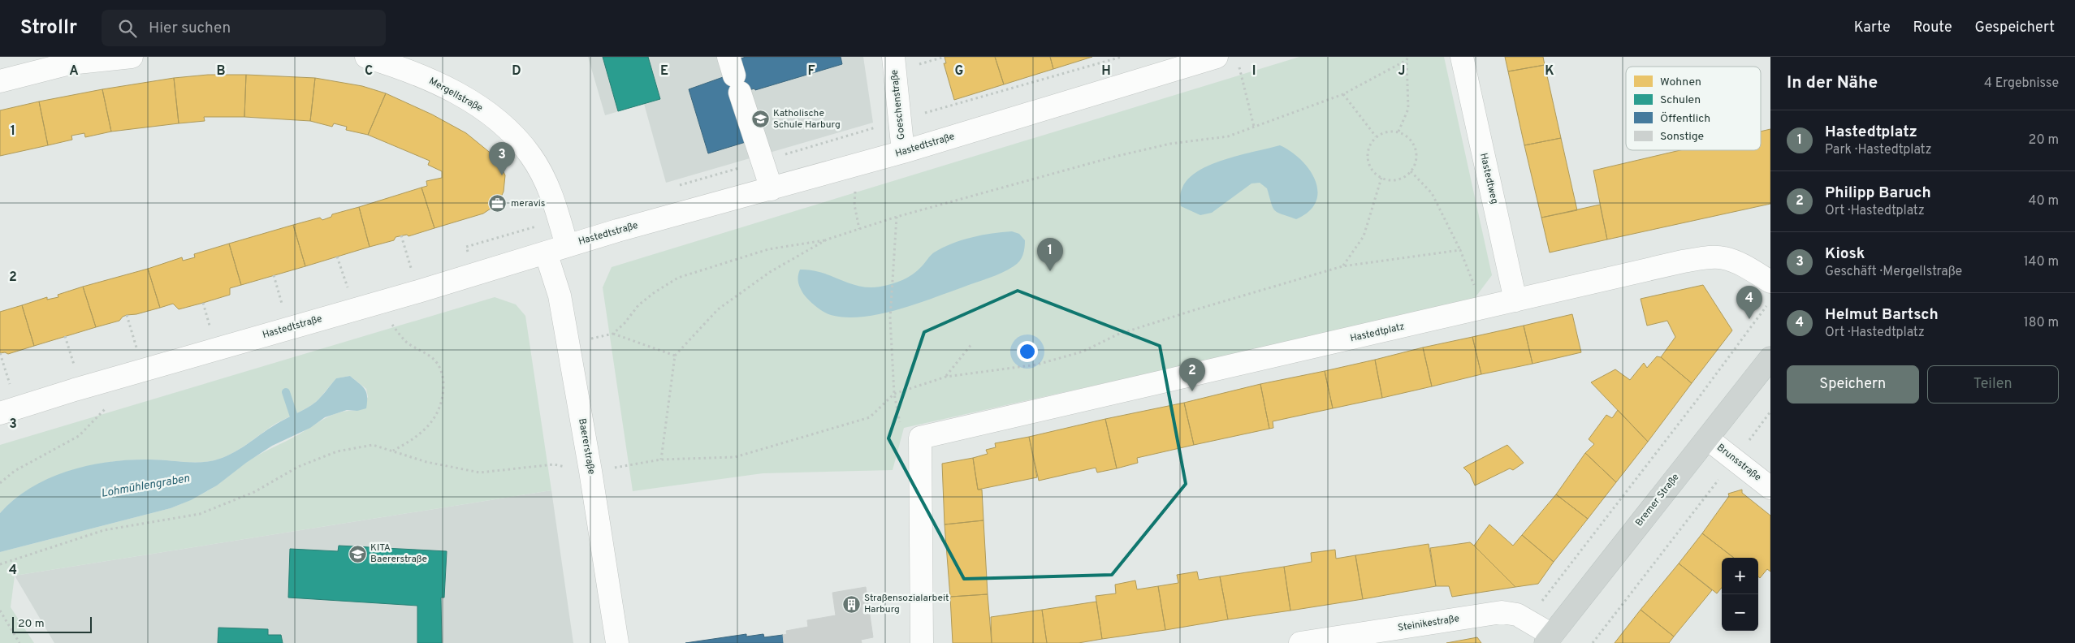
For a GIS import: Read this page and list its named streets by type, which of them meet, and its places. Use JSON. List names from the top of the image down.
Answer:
{
  "streets": {
    "main road": ["Bremer Straße"],
    "street": [
      "Mergellstraße",
      "Goeschenstraße",
      "Hastedtstraße",
      "Hastedtweg",
      "Hastedtplatz",
      "Baererstraße",
      "Brunsstraße",
      "Steinikestraße"
    ]
  },
  "crossings": [
    ["Mergellstraße", "Hastedtstraße"],
    ["Goeschenstraße", "Hastedtstraße"],
    ["Hastedtstraße", "Baererstraße"],
    ["Hastedtweg", "Hastedtplatz"],
    ["Brunsstraße", "Bremer Straße"],
    ["Bremer Straße", "Steinikestraße"]
  ],
  "water": ["Lohmühlengraben"],
  "places": {
    "school or university": ["Katholische Schule Harburg", "KITA Baererstraße"],
    "office": ["meravis"],
    "building": ["Straßensozialarbeit Harburg"]
  },
  "legend": [
    "Wohnen",
    "Schulen",
    "Öffentlich",
    "Sonstige"
  ],
  "scale_bar": "20 m",
  "page": {
    "header": "Strollr",
    "search": "Hier suchen",
    "nav": ["Karte", "Route", "Gespeichert"],
    "heading": ["In der Nähe", "4 Ergebnisse"],
    "list": [
      {
        "mark": "1",
        "name": "Hastedtplatz",
        "note": "Park · Hastedtplatz",
        "value": "20 m"
      },
      {
        "mark": "2",
        "name": "Philipp Baruch",
        "note": "Ort · Hastedtplatz",
        "value": "40 m"
      },
      {
        "mark": "3",
        "name": "Kiosk",
        "note": "Geschäft · Mergellstraße",
        "value": "140 m"
      },
      {
        "mark": "4",
        "name": "Helmut Bartsch",
        "note": "Ort · Hastedtplatz",
        "value": "180 m"
      }
    ],
    "pins": [
      "3",
      "1",
      "4",
      "2"
    ],
    "buttons": ["Speichern", "Teilen"],
    "map_buttons": ["+", "−"],
    "scale": "20 m"
  },
  "grid": {
    "columns": [
      "A",
      "B",
      "C",
      "D",
      "E",
      "F",
      "G",
      "H",
      "I",
      "J",
      "K"
    ],
    "rows": [
      "1",
      "2",
      "3",
      "4"
    ]
  }
}
